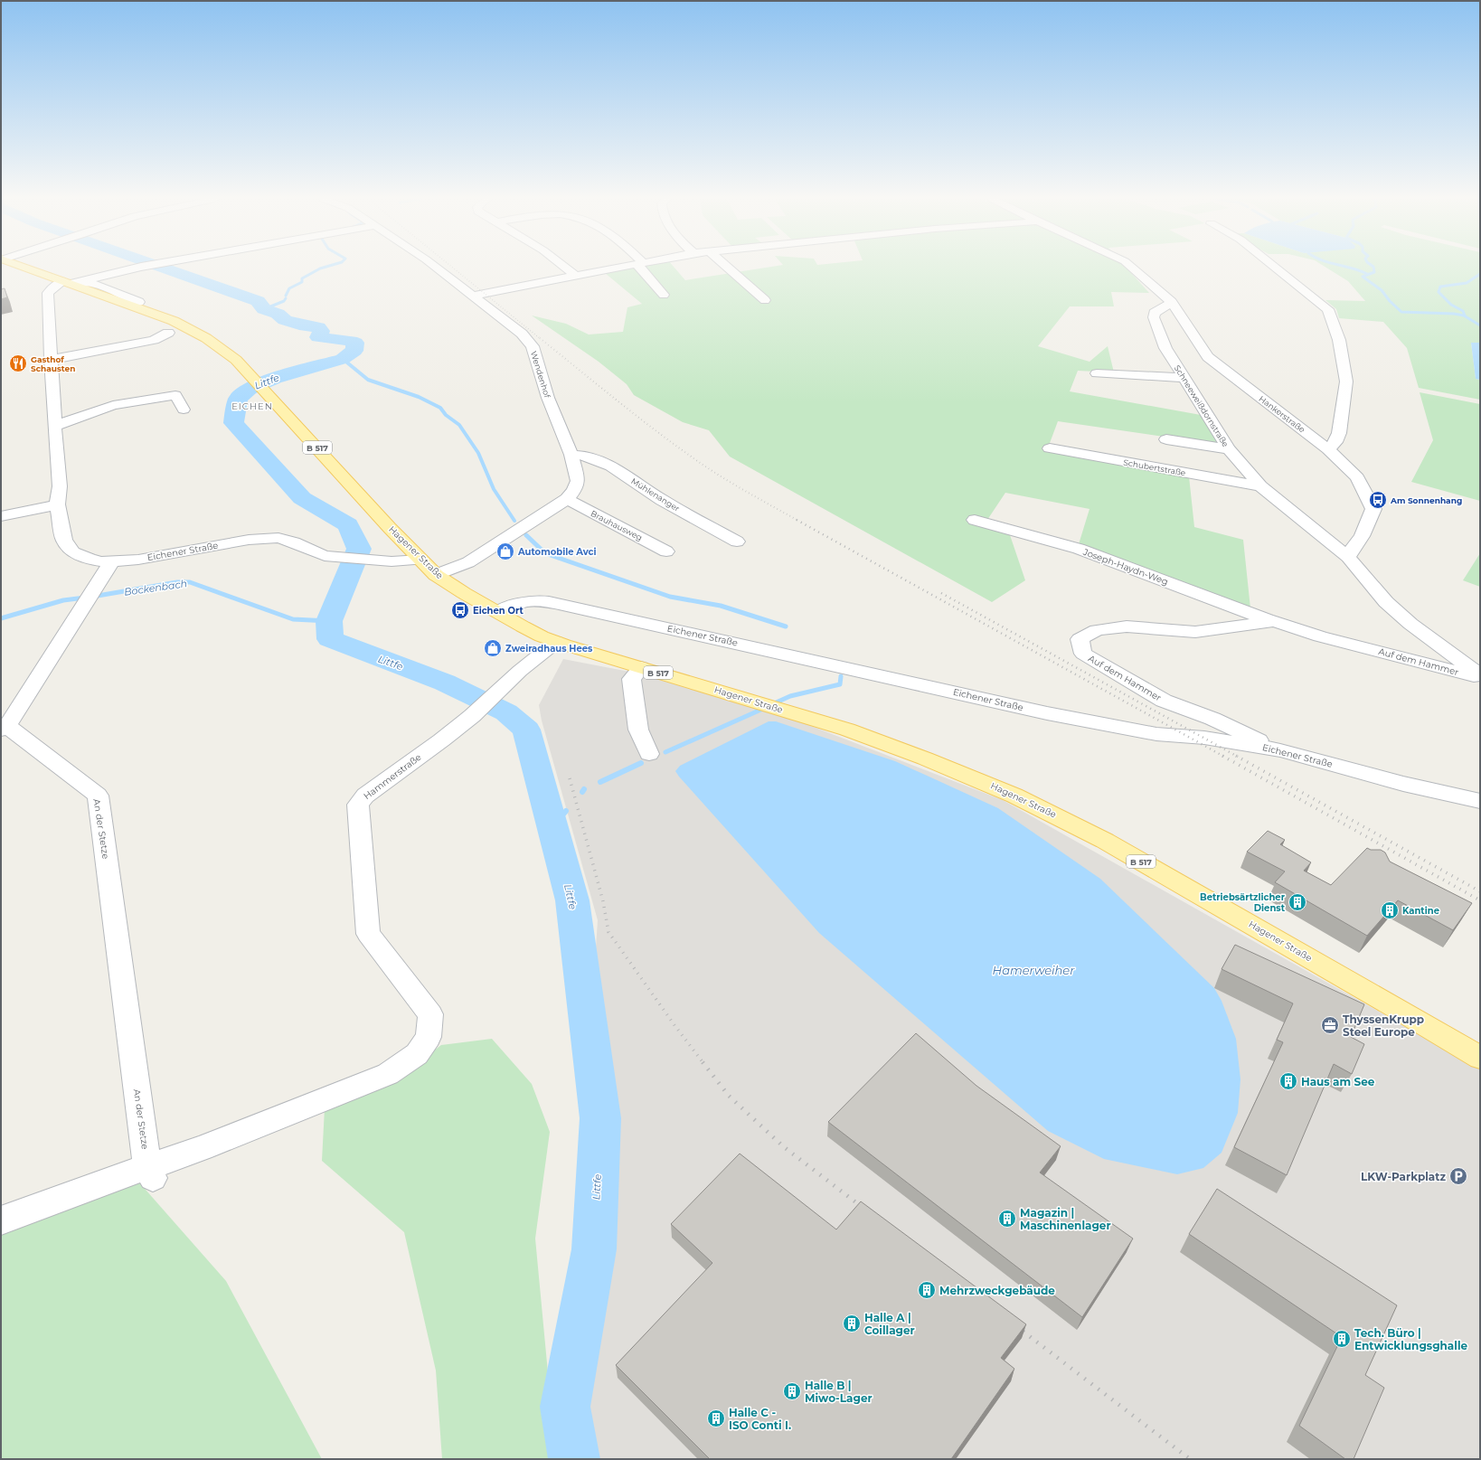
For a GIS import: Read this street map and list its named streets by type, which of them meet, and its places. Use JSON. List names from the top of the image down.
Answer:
{
  "streets": {
    "main road": ["B 517", "Hagener Straße"],
    "street": [
      "Wendenhof",
      "Schneeweißdornstraße",
      "Hankerstraße",
      "Schubertstraße",
      "Mühlenanger",
      "Brauhausweg",
      "Eichener Straße",
      "Joseph-Haydn-Weg",
      "Auf dem Hammer",
      "Hammerstraße",
      "An der Stetze"
    ]
  },
  "crossings": [
    ["Wendenhof", "Mühlenanger"],
    ["Wendenhof", "Brauhausweg"],
    ["Wendenhof", "Hagener Straße"],
    ["Schneeweißdornstraße", "Hankerstraße"],
    ["Schneeweißdornstraße", "Schubertstraße"],
    ["Eichener Straße", "Hagener Straße"],
    ["Eichener Straße", "Auf dem Hammer"],
    ["Eichener Straße", "An der Stetze"],
    ["Hagener Straße", "Hammerstraße"],
    ["Joseph-Haydn-Weg", "Auf dem Hammer"],
    ["Hammerstraße", "An der Stetze"]
  ],
  "districts": ["EICHEN"],
  "water": ["Littfe", "Bockenbach", "Hamerweiher"],
  "places": {
    "restaurant": ["Gasthof Schausten"],
    "bus stop": ["Am Sonnenhang", "Eichen Ort"],
    "shop": ["Automobile Avci", "Zweiradhaus Hees"],
    "building": [
      "Betriebsärtzlicher Dienst",
      "Kantine",
      "Haus am See",
      "Magazin | Maschinenlager",
      "Mehrzweckgebäude",
      "Halle A | Coillager",
      "Tech. Büro | Entwicklungsghalle",
      "Halle B | Miwo-Lager",
      "Halle C - ISO Conti I."
    ],
    "office": ["ThyssenKrupp Steel Europe"],
    "parking": ["LKW-Parkplatz"]
  }
}
